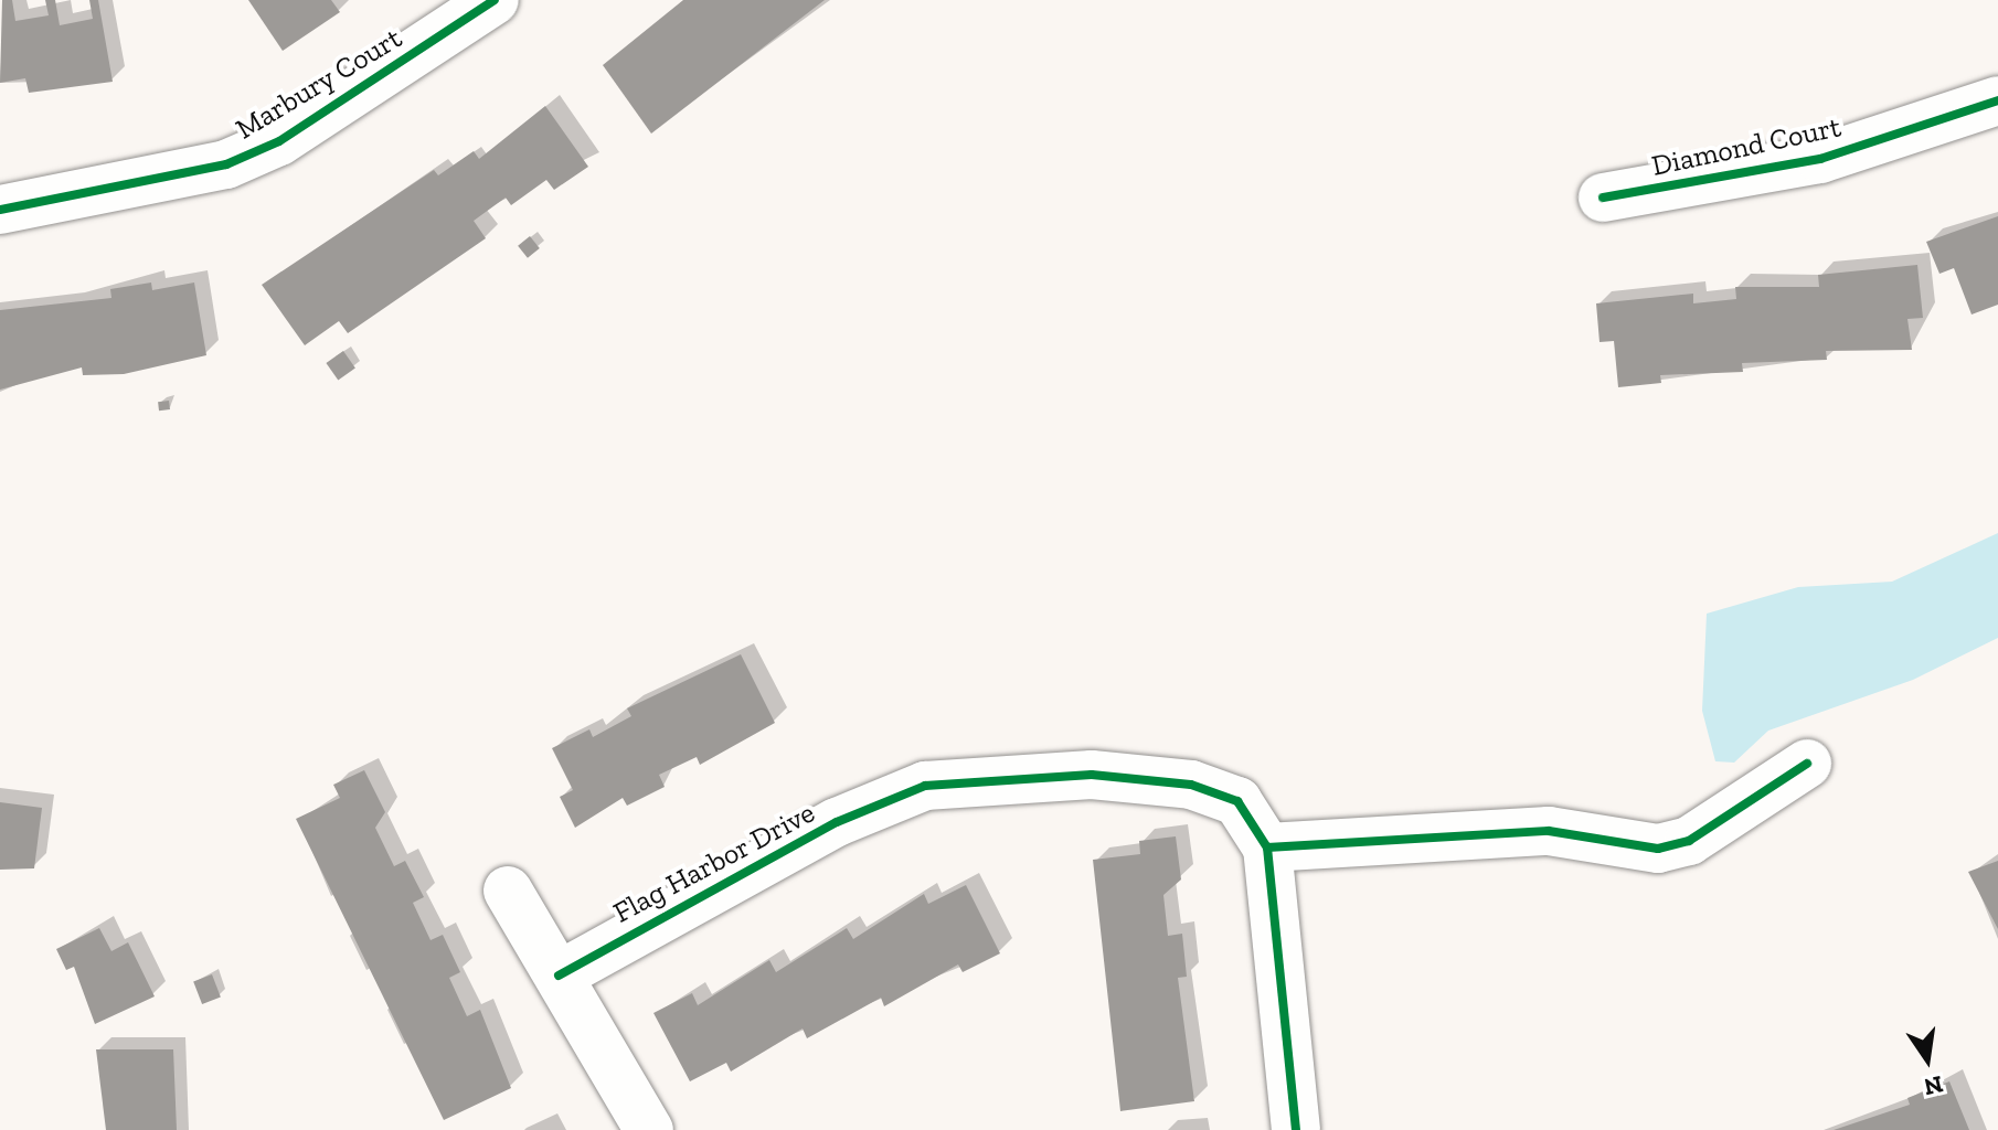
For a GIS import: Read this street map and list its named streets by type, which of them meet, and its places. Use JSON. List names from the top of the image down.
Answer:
{
  "streets": {
    "street": ["Marbury Court", "Diamond Court", "Flag Harbor Drive"]
  },
  "north": "bottom"
}
